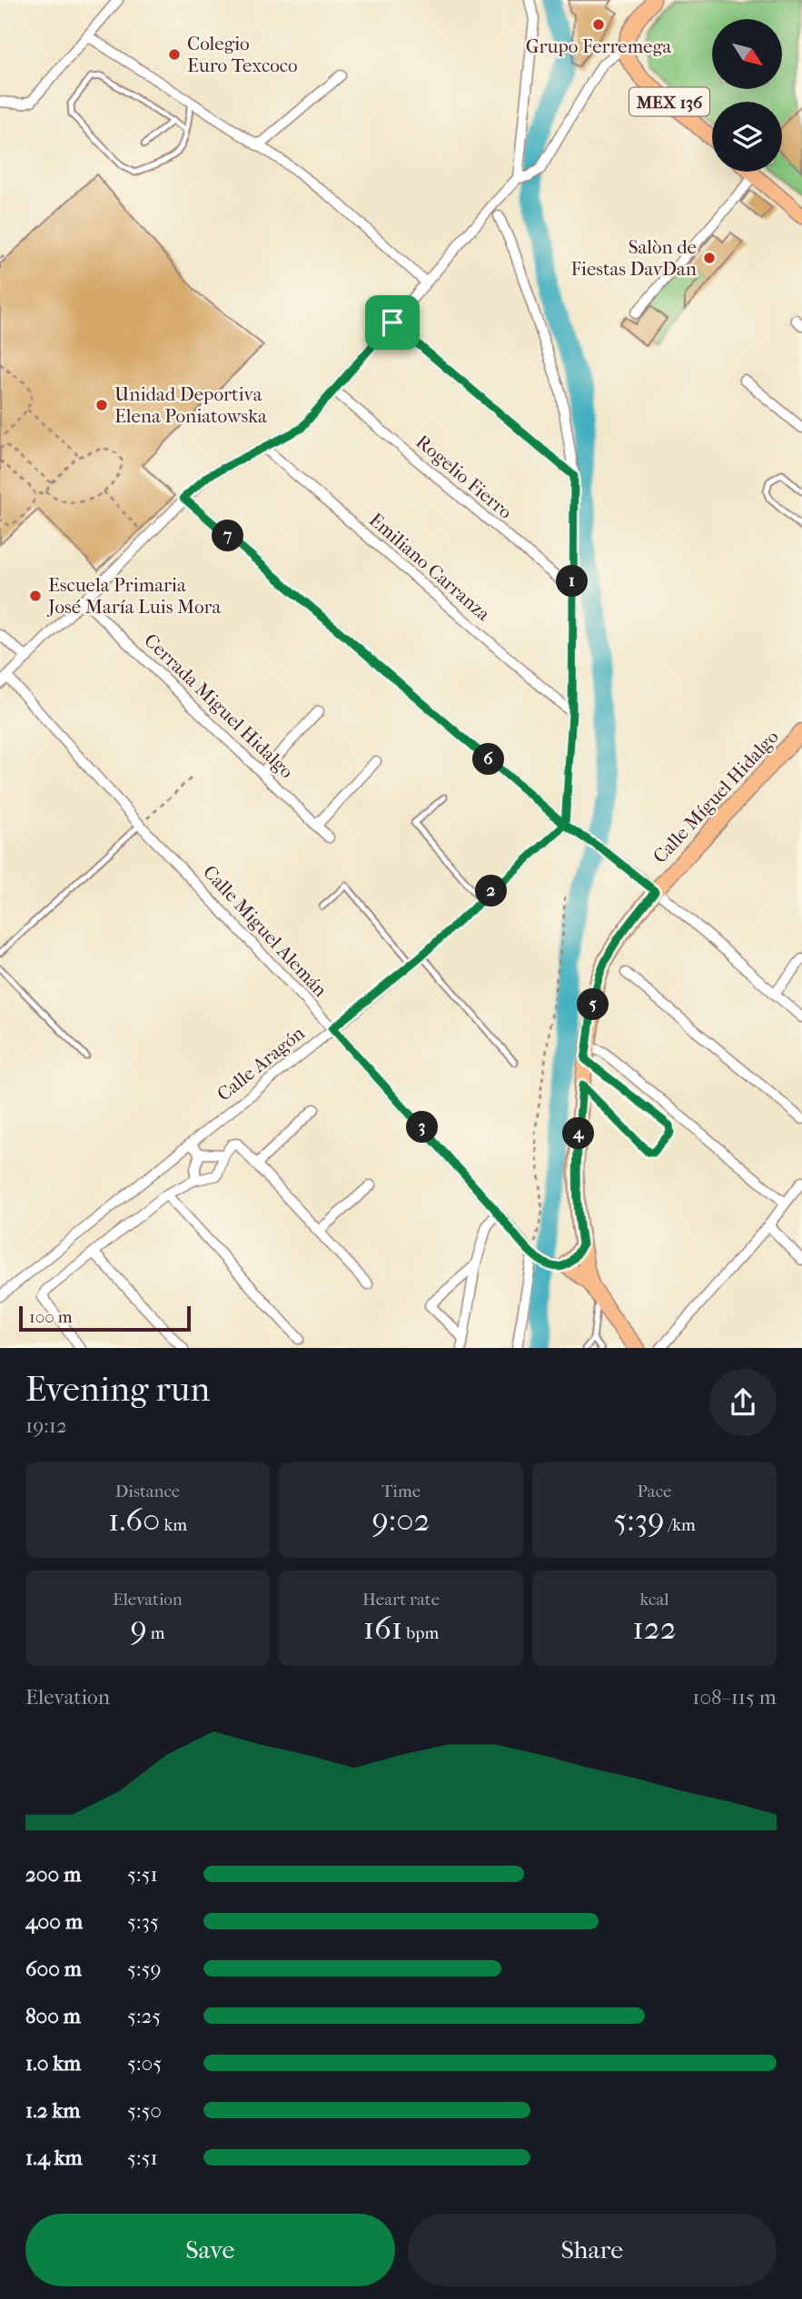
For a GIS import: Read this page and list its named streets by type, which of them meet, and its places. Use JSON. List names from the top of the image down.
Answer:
{
  "streets": {
    "main road": ["MEX 136", "Calle Míguel Hidalgo"],
    "street": [
      "Rogelio Fierro",
      "Emiliano Carranza",
      "Cerrada Miguel Hidalgo",
      "Calle Miguel Alemán",
      "Calle Aragón"
    ]
  },
  "crossings": [
    ["Calle Míguel Hidalgo", "Calle Miguel Alemán"],
    ["Calle Miguel Alemán", "Calle Aragón"]
  ],
  "places": [
    "Grupo Ferremega",
    "Colegio Euro Texcoco",
    "Salòn de Fiestas DavDan",
    "Unidad Deportiva Elena Poniatowska",
    "Escuela Primaria José María Luis Mora"
  ],
  "scale_bar": "100 m",
  "north": "bottom right",
  "page": {
    "pins": [
      "7",
      "1",
      "6",
      "2",
      "5",
      "3",
      "4"
    ],
    "scale": "100 m",
    "heading": ["Evening run", "19:12"],
    "stats": [
      ["Distance", "1.60 km"],
      ["Time", "9:02"],
      ["Pace", "5:39 /km"],
      ["Elevation", "9 m"],
      ["Heart rate", "161 bpm"],
      ["kcal", "122"]
    ],
    "chart": ["Elevation", "108–115 m"],
    "list": [
      {
        "name": "200 m",
        "note": "5:51"
      },
      {
        "name": "400 m",
        "note": "5:35"
      },
      {
        "name": "600 m",
        "note": "5:59"
      },
      {
        "name": "800 m",
        "note": "5:25"
      },
      {
        "name": "1.0 km",
        "note": "5:05"
      },
      {
        "name": "1.2 km",
        "note": "5:50"
      },
      {
        "name": "1.4 km",
        "note": "5:51"
      }
    ],
    "buttons": ["Save", "Share"]
  }
}
